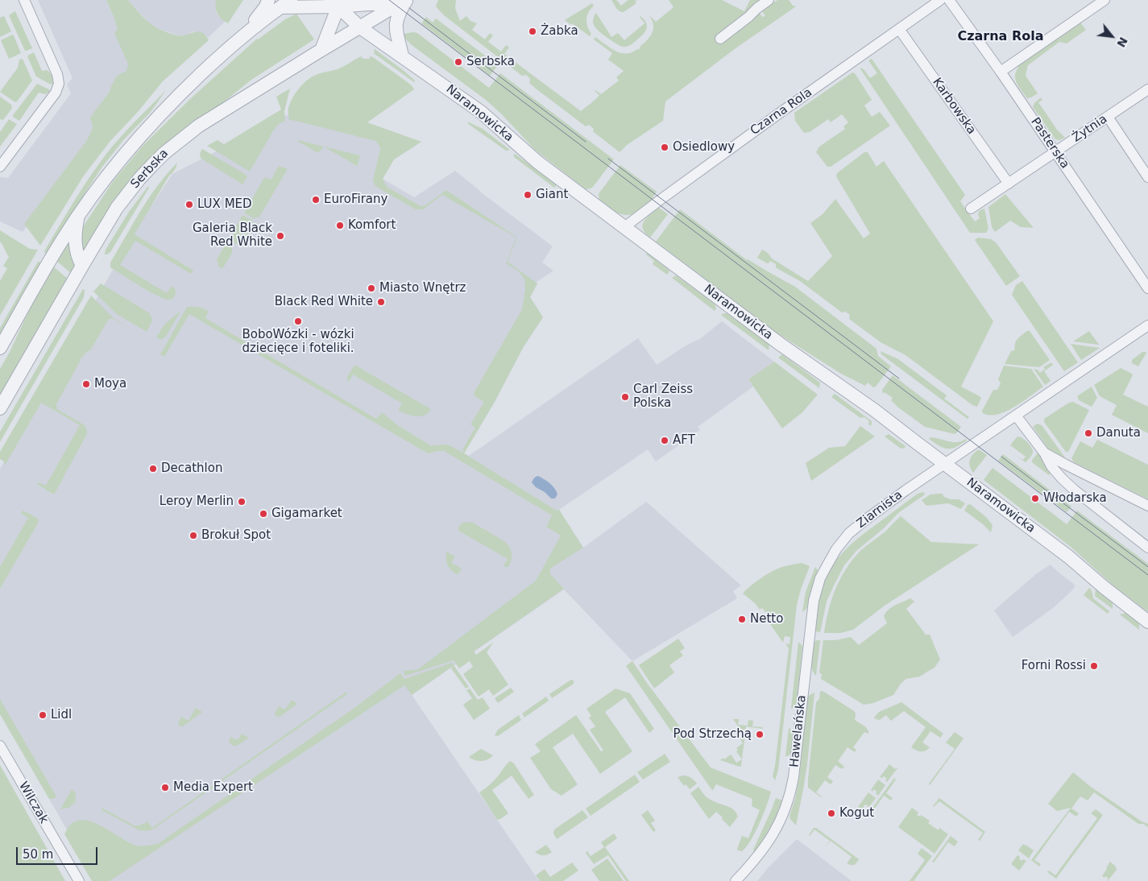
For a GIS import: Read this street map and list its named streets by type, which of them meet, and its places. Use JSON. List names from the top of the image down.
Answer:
{
  "streets": {
    "street": [
      "Karbowska",
      "Czarna Rola",
      "Naramowicka",
      "Żytnia",
      "Pasterska",
      "Serbska",
      "Ziarnista",
      "Hawelańska",
      "Wilczak"
    ]
  },
  "crossings": [
    ["Karbowska", "Czarna Rola"],
    ["Karbowska", "Żytnia"],
    ["Czarna Rola", "Naramowicka"],
    ["Naramowicka", "Serbska"],
    ["Naramowicka", "Ziarnista"],
    ["Żytnia", "Pasterska"],
    ["Ziarnista", "Hawelańska"]
  ],
  "districts": ["Czarna Rola"],
  "places": [
    "Żabka",
    "Serbska",
    "Osiedlowy",
    "Giant",
    "EuroFirany",
    "LUX MED",
    "Komfort",
    "Galeria Black Red White",
    "Miasto Wnętrz",
    "Black Red White",
    "BoboWózki - wózki dziecięce i foteliki.",
    "Moya",
    "Carl Zeiss Polska",
    "Danuta",
    "AFT",
    "Decathlon",
    "Włodarska",
    "Leroy Merlin",
    "Gigamarket",
    "Brokuł Spot",
    "Netto",
    "Forni Rossi",
    "Lidl",
    "Pod Strzechą",
    "Media Expert",
    "Kogut"
  ],
  "scale_bar": "50 m",
  "north": "bottom right"
}
